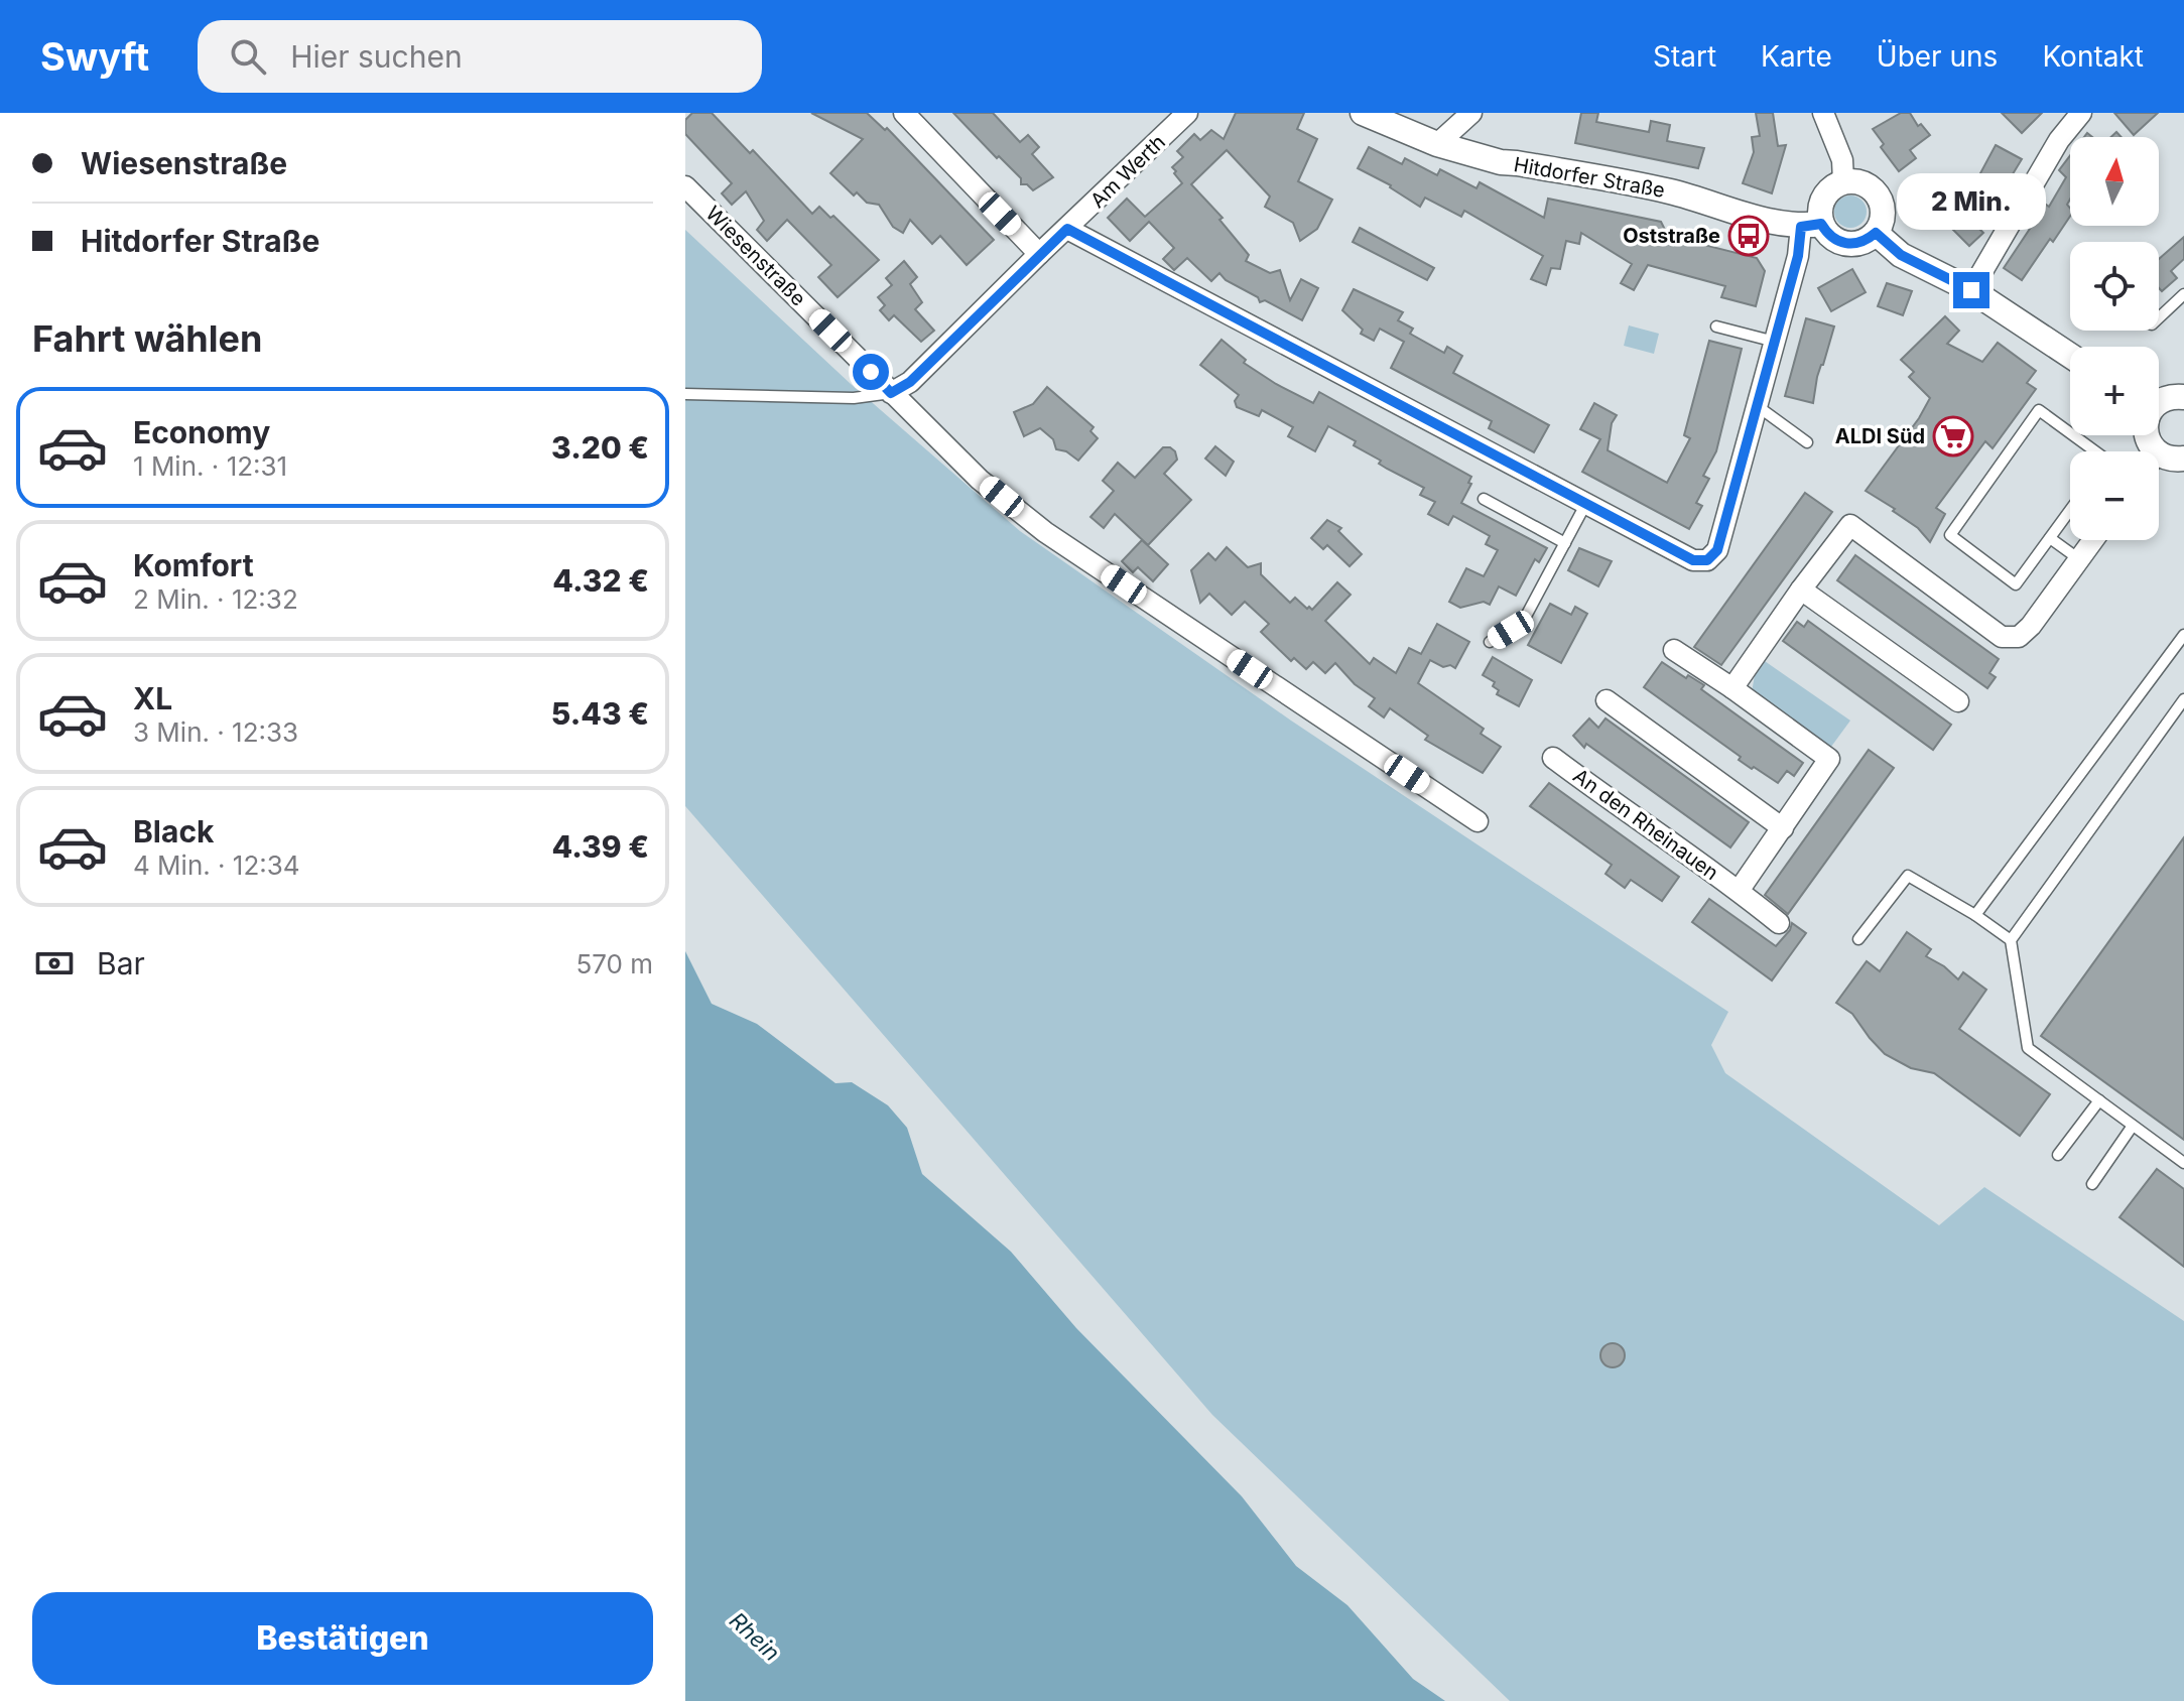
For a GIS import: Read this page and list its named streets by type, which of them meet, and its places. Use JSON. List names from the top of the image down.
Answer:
{
  "streets": {
    "street": [
      "Am Werth",
      "Hitdorfer Straße",
      "Wiesenstraße",
      "An den Rheinauen"
    ]
  },
  "crossings": [
    ["Am Werth", "Wiesenstraße"]
  ],
  "water": ["Rhein"],
  "places": {
    "bus stop": ["Oststraße"],
    "supermarket": ["ALDI Süd"]
  },
  "north": "top",
  "page": {
    "header": "Swyft",
    "search": "Hier suchen",
    "nav": [
      "Start",
      "Karte",
      "Über uns",
      "Kontakt"
    ],
    "banner": ["Wiesenstraße", "Hitdorfer Straße"],
    "map_buttons": ["+", "−"],
    "bubble": "2 Min.",
    "heading": "Fahrt wählen",
    "list": [
      {
        "name": "Economy",
        "note": "1 Min. · 12:31",
        "value": "3.20 €"
      },
      {
        "name": "Komfort",
        "note": "2 Min. · 12:32",
        "value": "4.32 €"
      },
      {
        "name": "XL",
        "note": "3 Min. · 12:33",
        "value": "5.43 €"
      },
      {
        "name": "Black",
        "note": "4 Min. · 12:34",
        "value": "4.39 €"
      }
    ],
    "pay": ["Bar", "570 m"],
    "buttons": "Bestätigen"
  }
}
